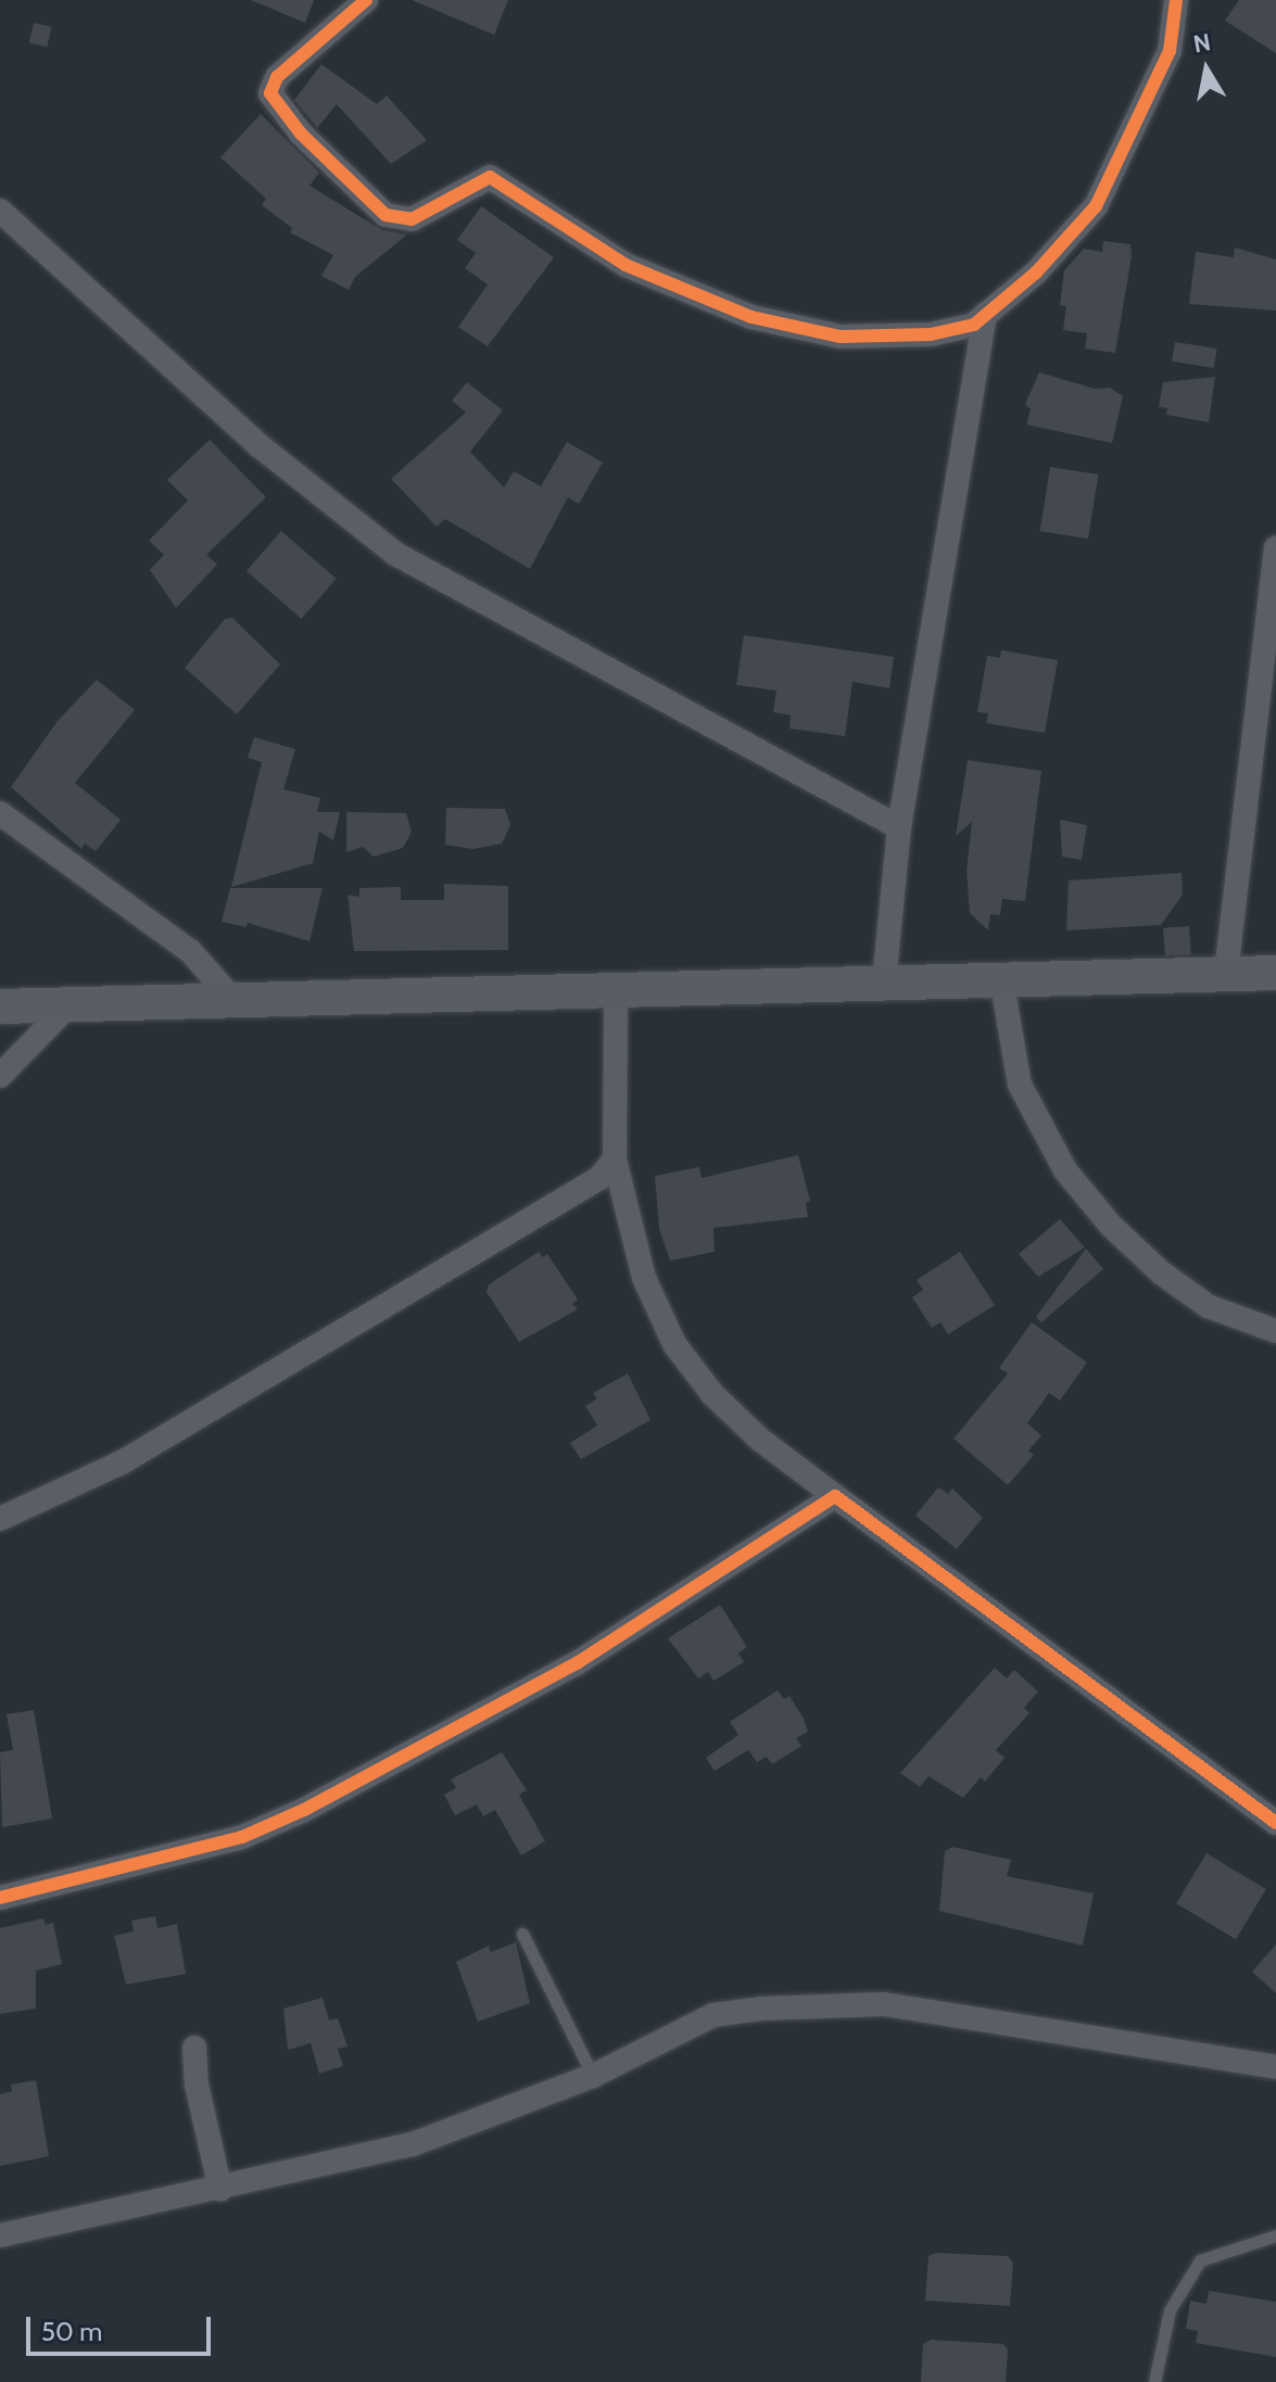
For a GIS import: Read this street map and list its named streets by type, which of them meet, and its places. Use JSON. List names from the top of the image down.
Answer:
{
  "scale_bar": "50 m",
  "north": "top"
}
